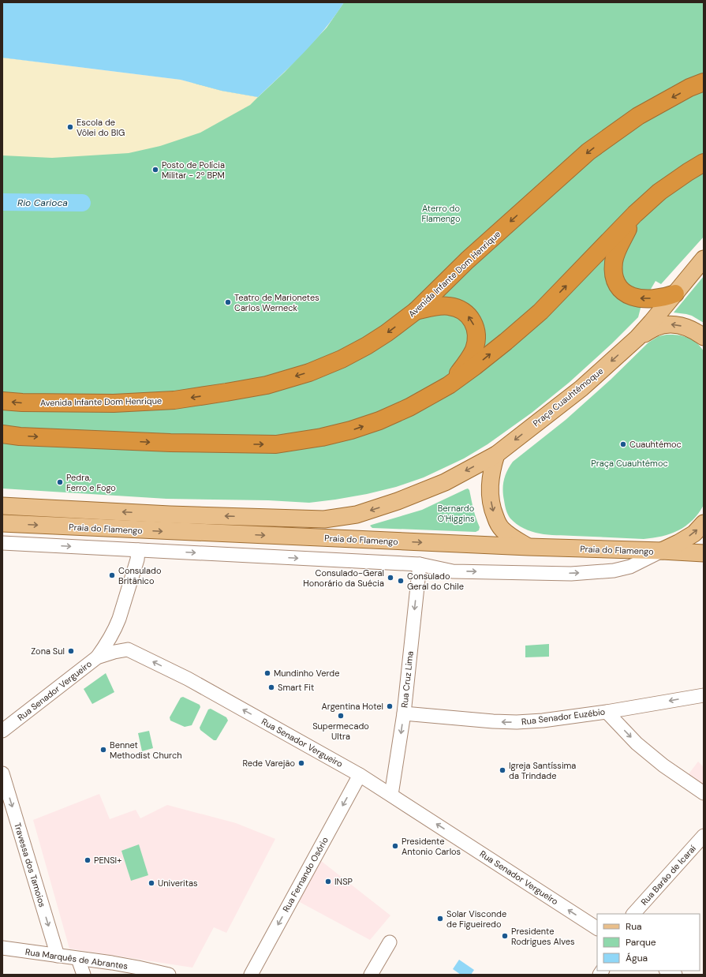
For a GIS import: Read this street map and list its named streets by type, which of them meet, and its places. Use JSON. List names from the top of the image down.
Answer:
{
  "streets": {
    "highway": ["Avenida Infante Dom Henrique"],
    "main road": ["Praça Cuauhtémoque", "Praia do Flamengo"],
    "street": [
      "Rua Cruz Lima",
      "Rua Senador Vergueiro",
      "Rua Senador Euzébio",
      "Travessa dos Tamoios",
      "Rua Fernando Osório",
      "Rua Barão de Icaraí",
      "Rua Marquês de Abrantes"
    ]
  },
  "crossings": [
    ["Praça Cuauhtémoque", "Praia do Flamengo"],
    ["Praia do Flamengo", "Rua Cruz Lima"],
    ["Rua Cruz Lima", "Rua Senador Vergueiro"],
    ["Rua Cruz Lima", "Rua Senador Euzébio"],
    ["Rua Senador Vergueiro", "Rua Fernando Osório"],
    ["Travessa dos Tamoios", "Rua Marquês de Abrantes"]
  ],
  "one_way": [
    "Praça Cuauhtémoque",
    "Rua Cruz Lima",
    "Rua Senador Vergueiro",
    "Rua Senador Euzébio",
    "Travessa dos Tamoios",
    "Rua Fernando Osório"
  ],
  "water": ["Rio Carioca"],
  "parks": ["Aterro do Flamengo", "Praça Cuauhtémoc", "Bernardo O'Higgins"],
  "places": [
    "Escola de Vôlei do BIG",
    "Posto de Polícia Militar - 2º BPM",
    "Teatro de Marionetes Carlos Werneck",
    "Cuauhtémoc",
    "Pedra, Ferro e Fogo",
    "Consulado Britânico",
    "Consulado-Geral Honorário da Suécia",
    "Consulado Geral do Chile",
    "Zona Sul",
    "Mundinho Verde",
    "Smart Fit",
    "Argentina Hotel",
    "Supermecado Ultra",
    "Bennet Methodist Church",
    "Rede Varejão",
    "Igreja Santíssima da Trindade",
    "Presidente Antonio Carlos",
    "PENSI+",
    "INSP",
    "Univeritas",
    "Solar Visconde de Figueiredo",
    "Presidente Rodrigues Alves"
  ],
  "legend": ["Rua", "Parque", "Água"]
}
